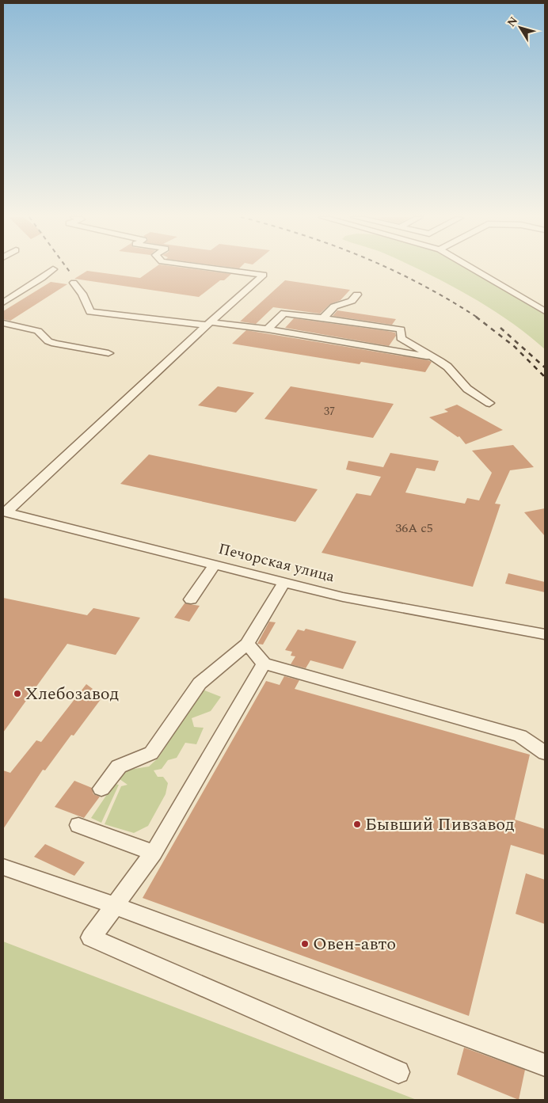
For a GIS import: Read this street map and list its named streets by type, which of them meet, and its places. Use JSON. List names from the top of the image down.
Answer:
{
  "streets": {
    "street": ["Печорская улица"]
  },
  "places": ["Хлебозавод", "Бывший Пивзавод", "Овен-авто"],
  "house_numbers": ["37", "36А с5"],
  "north": "top left"
}
